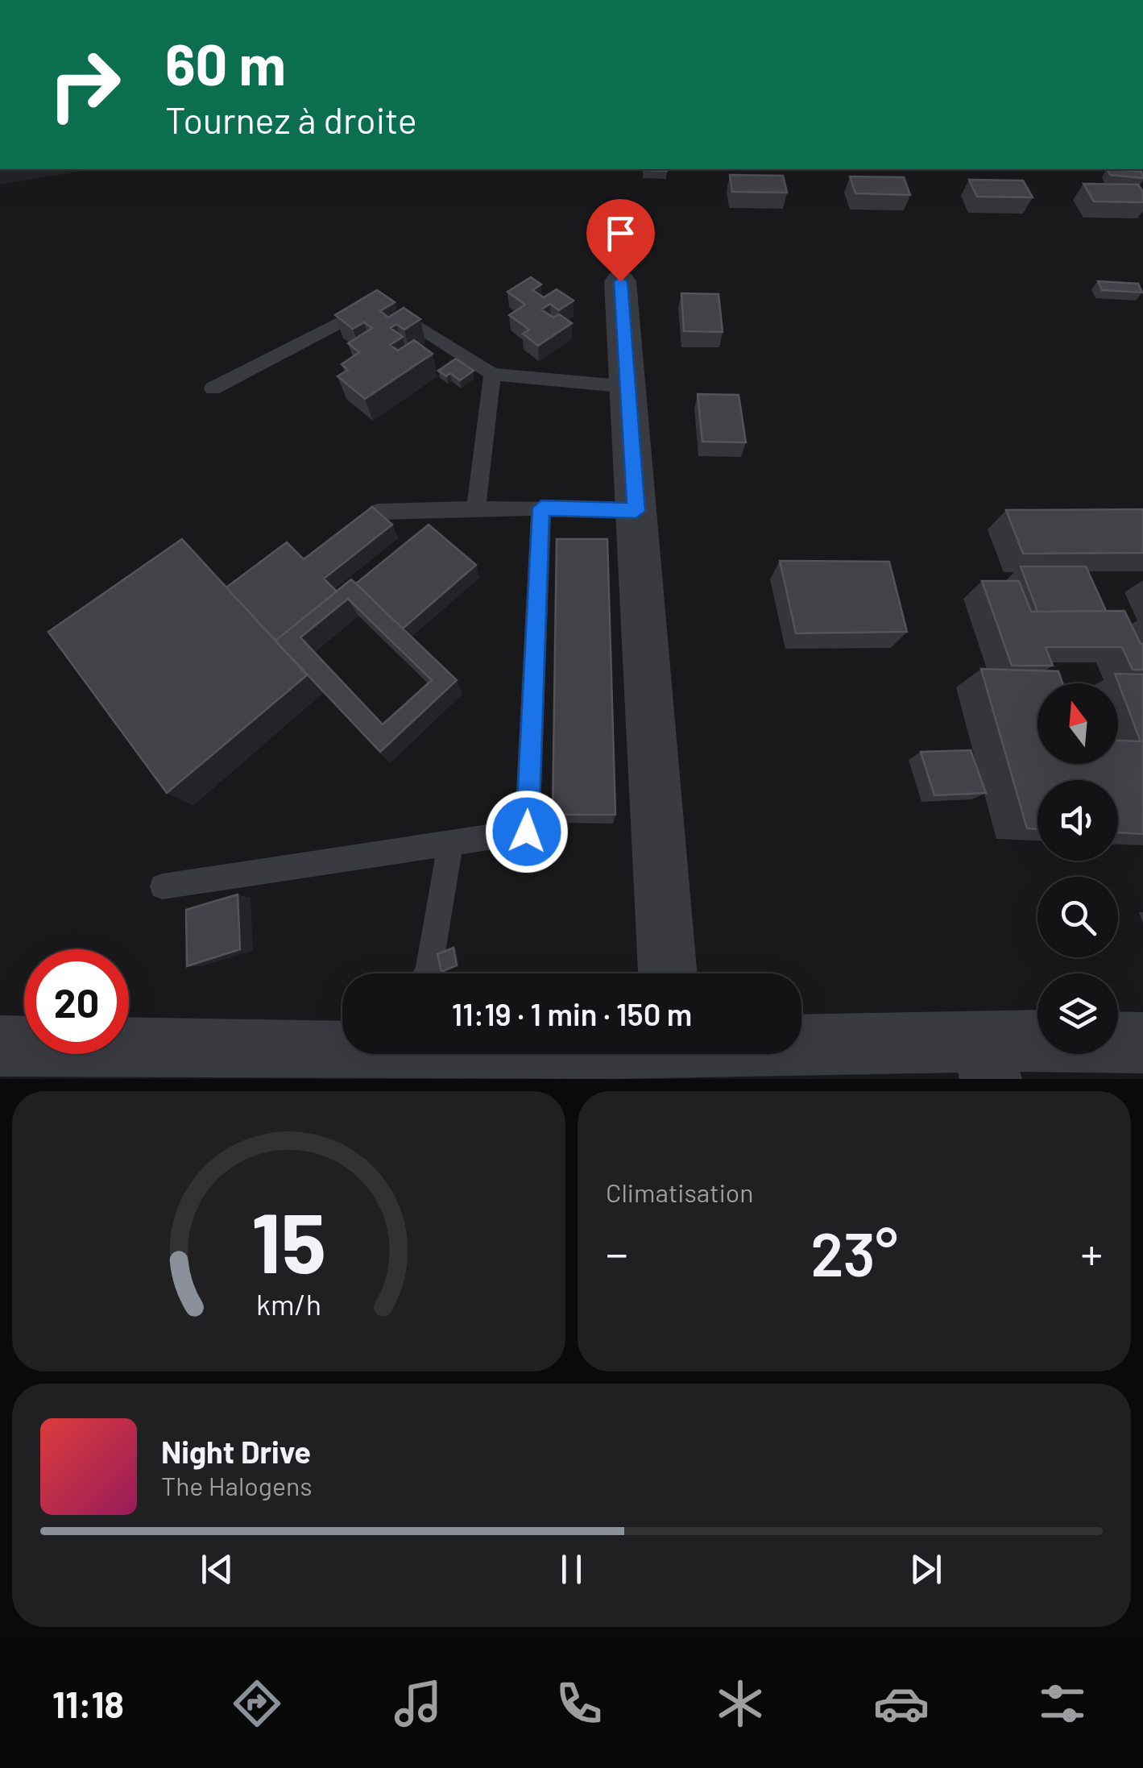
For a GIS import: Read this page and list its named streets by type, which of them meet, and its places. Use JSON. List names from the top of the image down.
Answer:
{
  "north": "top",
  "page": {
    "turn": ["60 m", "Tournez à droite"],
    "limit": "20",
    "trip": "11:19 · 1 min · 150 m",
    "tile": "Climatisation",
    "heat": ["−", "23°", "+"],
    "song": ["Night Drive", "The Halogens"],
    "tabs": "11:18",
    "gauge": ["15", "km/h"]
  }
}
